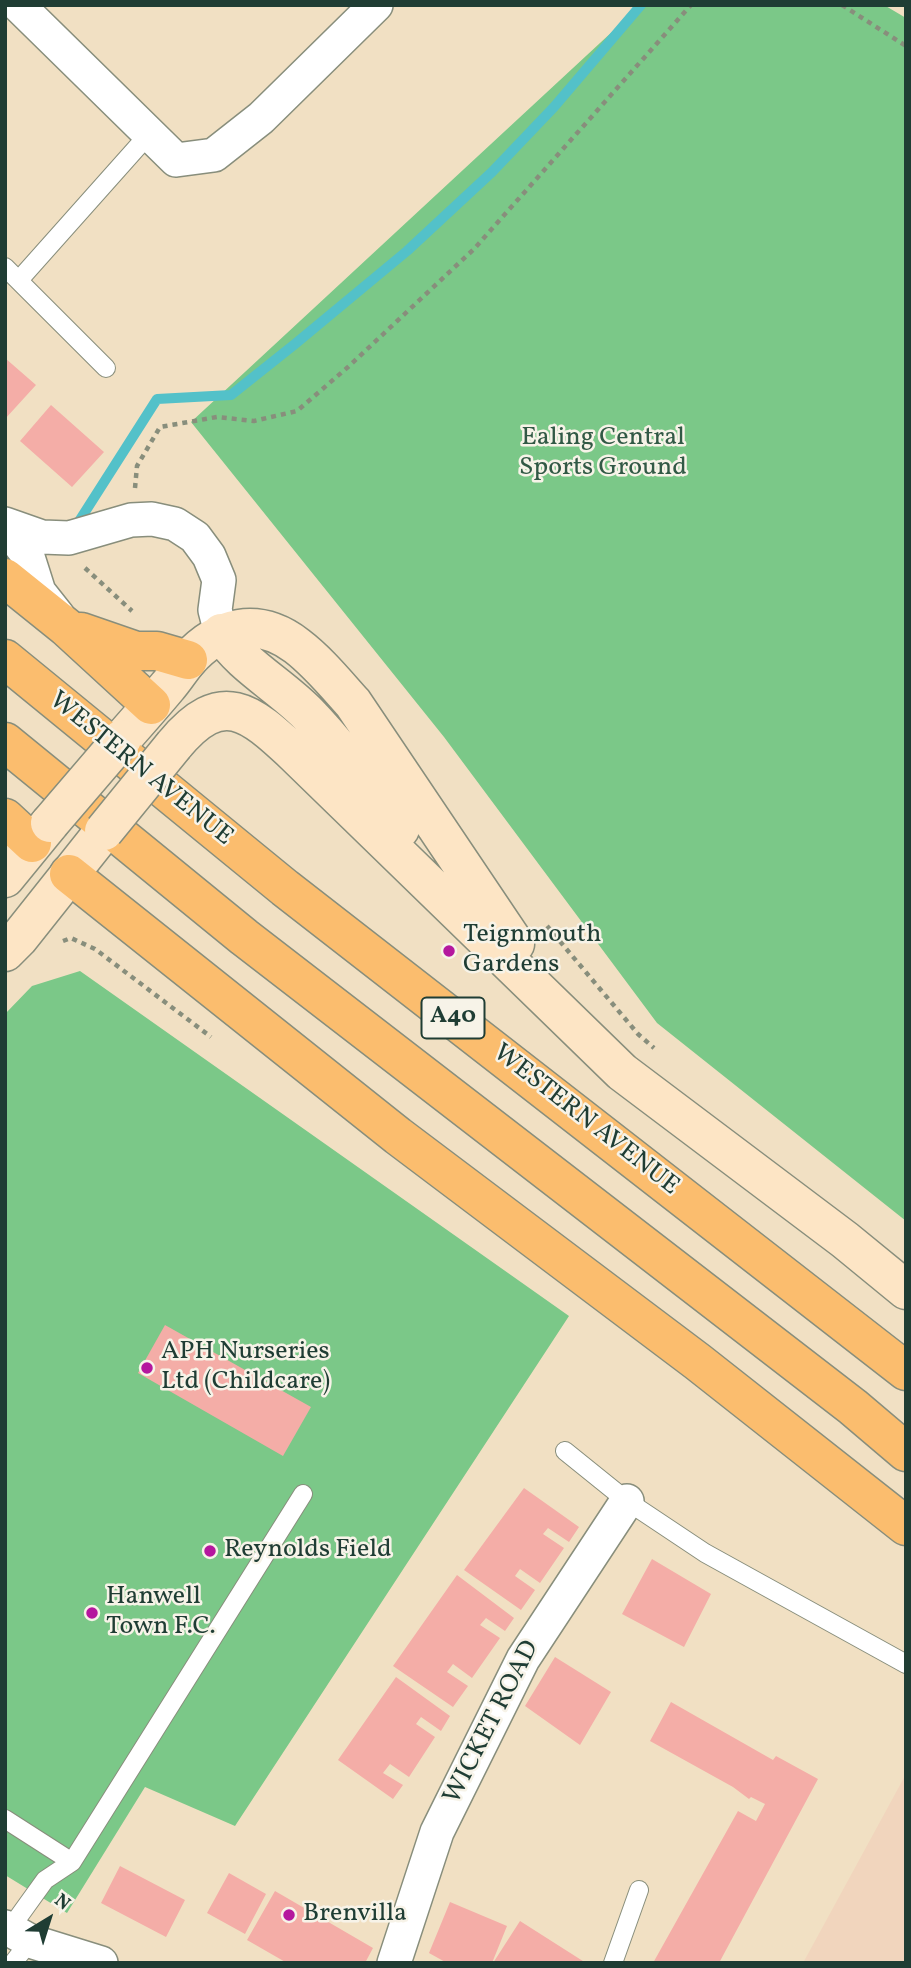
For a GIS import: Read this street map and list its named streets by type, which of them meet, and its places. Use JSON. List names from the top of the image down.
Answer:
{
  "streets": {
    "highway": ["WESTERN AVENUE", "A40"],
    "street": ["WICKET ROAD"]
  },
  "parks": ["Ealing Central Sports Ground"],
  "places": [
    "Teignmouth Gardens",
    "APH Nurseries Ltd (Childcare)",
    "Reynolds Field",
    "Hanwell Town F.C.",
    "Brenvilla"
  ],
  "north": "top right"
}
